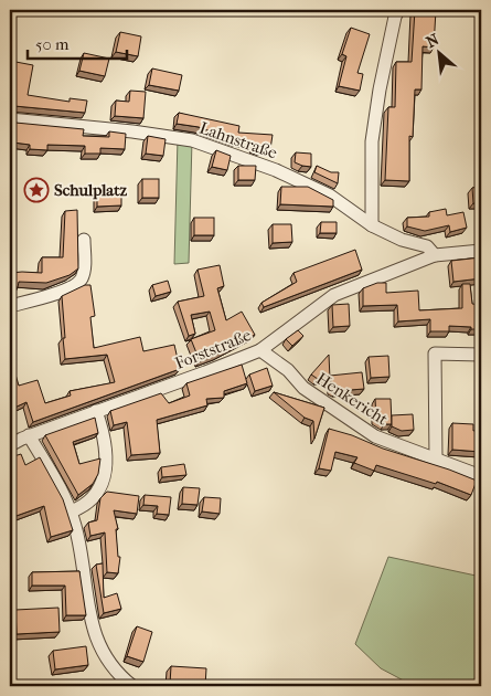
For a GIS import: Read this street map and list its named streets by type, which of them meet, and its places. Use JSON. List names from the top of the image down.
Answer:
{
  "streets": {
    "street": ["Lahnstraße", "Forststraße", "Henkericht"]
  },
  "crossings": [
    ["Lahnstraße", "Forststraße"],
    ["Forststraße", "Henkericht"]
  ],
  "places": {
    "place": ["Schulplatz"]
  },
  "scale_bar": "50 m",
  "north": "top left"
}
